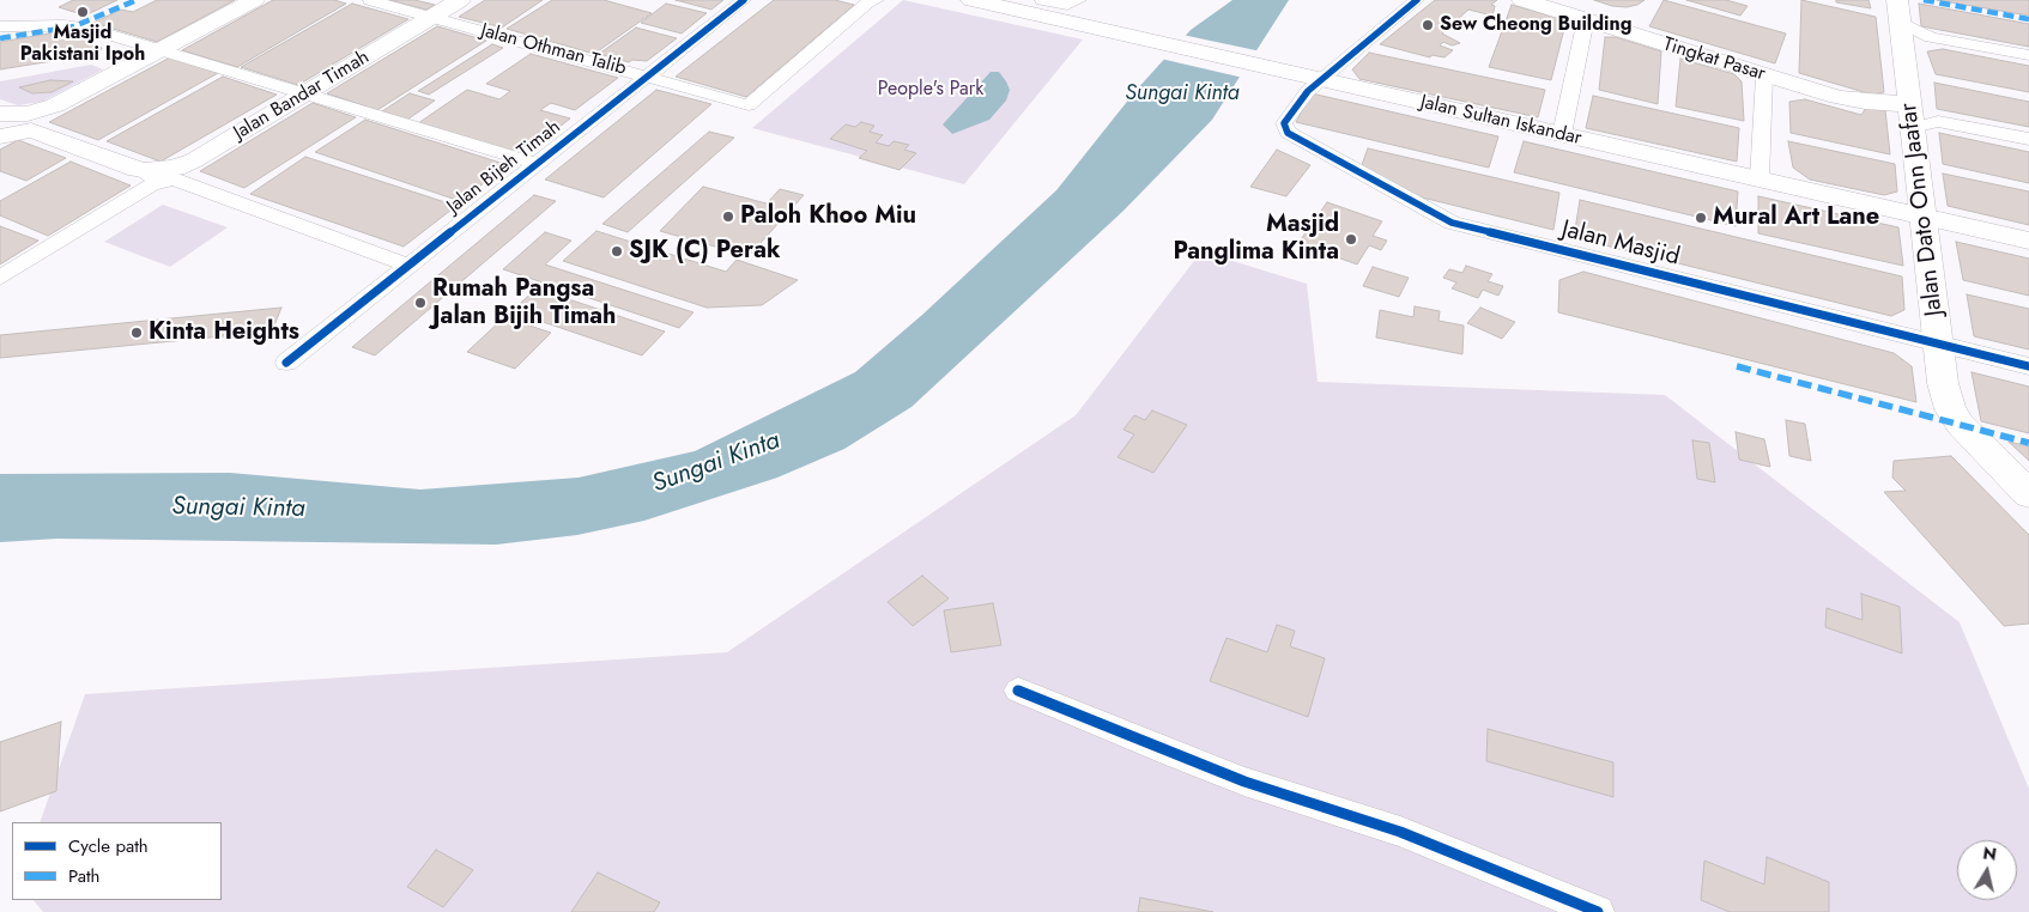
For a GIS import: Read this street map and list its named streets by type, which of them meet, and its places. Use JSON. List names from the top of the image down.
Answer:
{
  "streets": {
    "main road": [
      "Tingkat Pasar",
      "Jalan Bandar Timah",
      "Jalan Sultan Iskandar",
      "Jalan Dato Onn Jaafar"
    ],
    "street": ["Jalan Othman Talib", "Jalan Bijeh Timah", "Jalan Masjid"]
  },
  "crossings": [
    ["Jalan Othman Talib", "Jalan Bandar Timah"],
    ["Jalan Othman Talib", "Jalan Bijeh Timah"],
    ["Tingkat Pasar", "Jalan Dato Onn Jaafar"],
    ["Jalan Sultan Iskandar", "Jalan Dato Onn Jaafar"],
    ["Jalan Sultan Iskandar", "Jalan Masjid"],
    ["Jalan Dato Onn Jaafar", "Jalan Masjid"]
  ],
  "water": ["Sungai Kinta"],
  "parks": ["People's Park"],
  "places": [
    "Masjid Pakistani Ipoh",
    "Sew Cheong Building",
    "Paloh Khoo Miu",
    "Mural Art Lane",
    "Masjid Panglima Kinta",
    "SJK (C) Perak",
    "Rumah Pangsa Jalan Bijih Timah",
    "Kinta Heights"
  ],
  "legend": ["Cycle path", "Path"],
  "north": "top"
}
